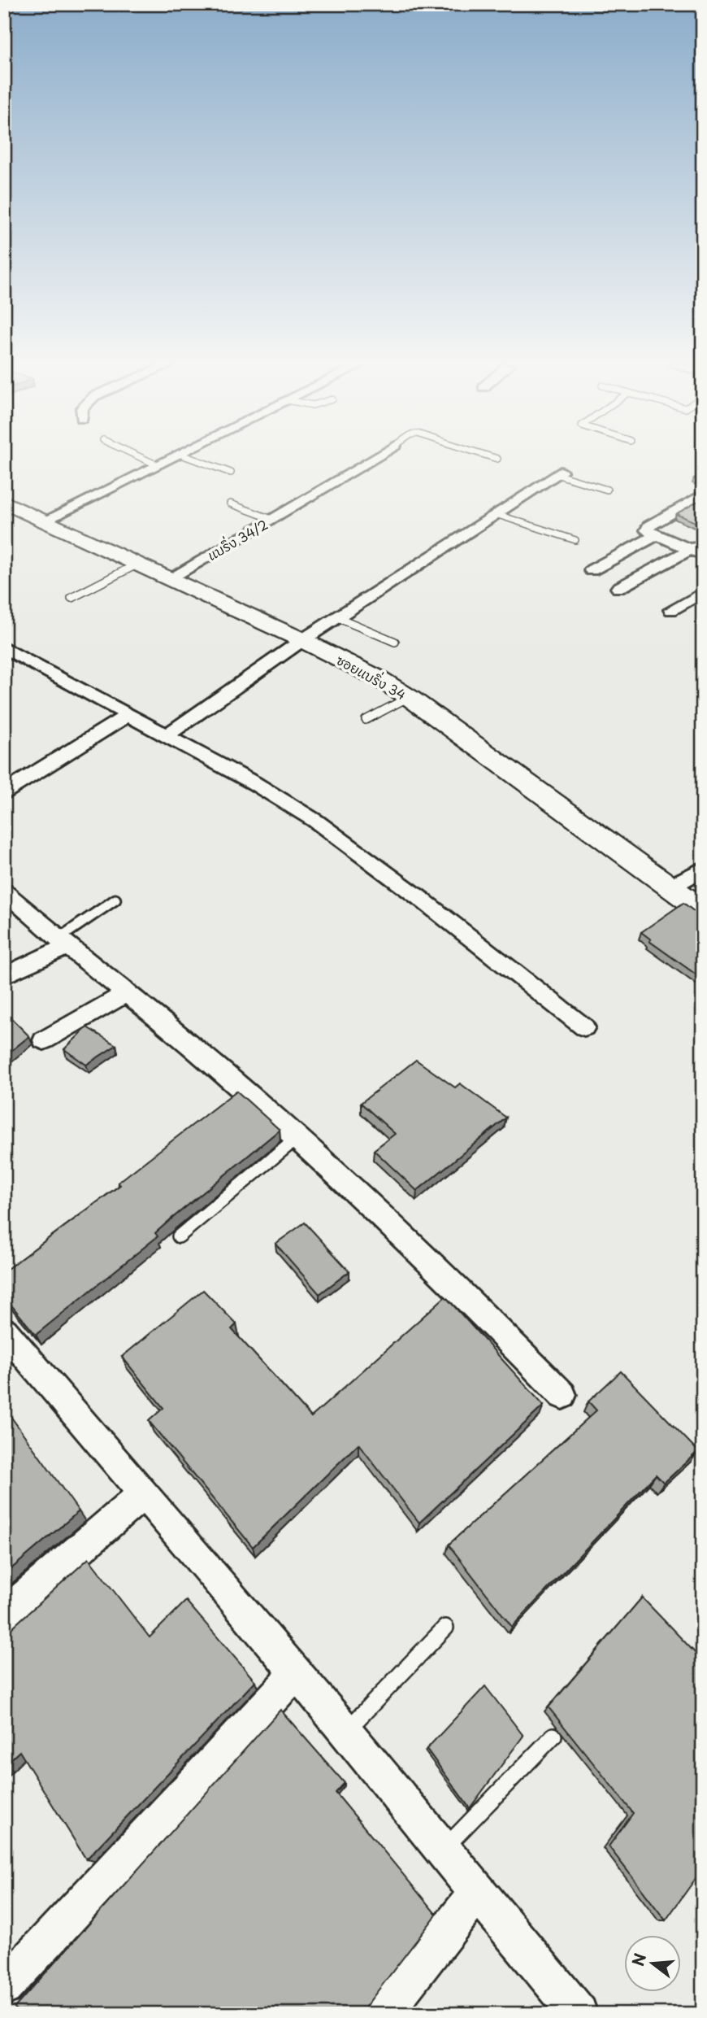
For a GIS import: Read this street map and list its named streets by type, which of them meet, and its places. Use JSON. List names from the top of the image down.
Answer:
{
  "streets": {
    "street": ["แบริ่ง 34/2", "ซอยแบริ่ง 34"]
  },
  "crossings": [
    ["แบริ่ง 34/2", "ซอยแบริ่ง 34"]
  ],
  "north": "left"
}
